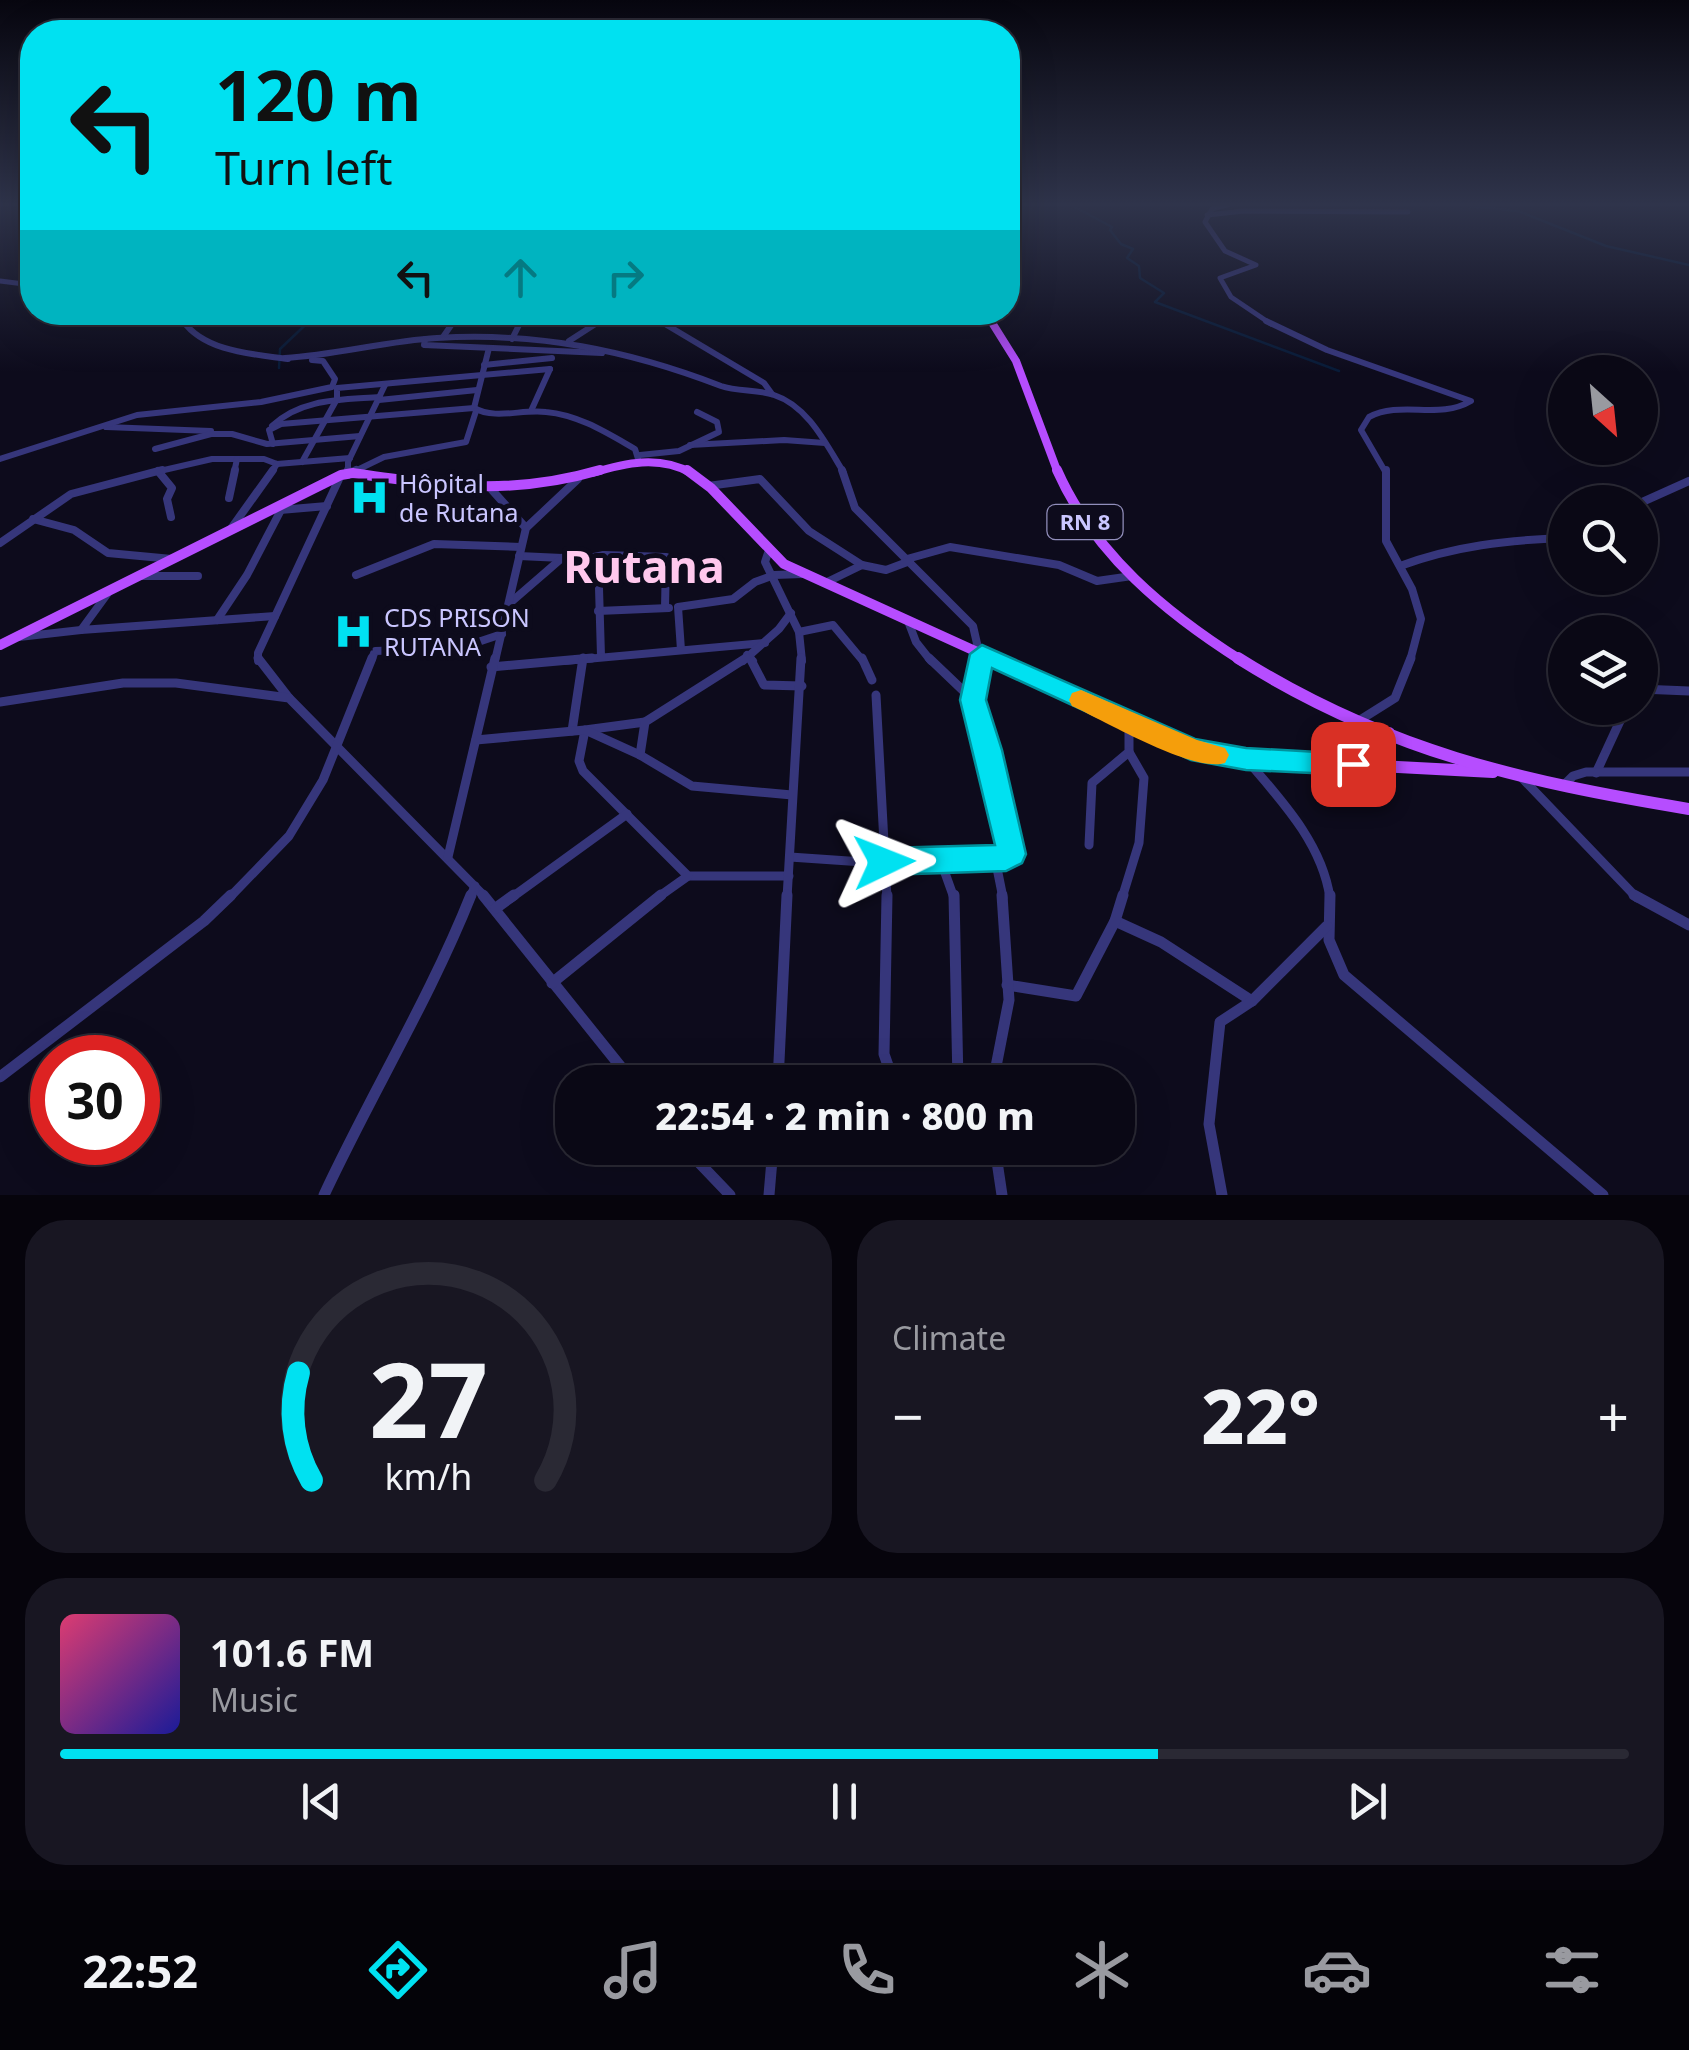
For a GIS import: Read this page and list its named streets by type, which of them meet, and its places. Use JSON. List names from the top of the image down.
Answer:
{
  "streets": {
    "main road": ["RN 8"]
  },
  "districts": ["Rutana"],
  "places": {
    "hospital": ["Hôpital de Rutana", "CDS PRISON RUTANA"]
  },
  "north": "bottom right",
  "page": {
    "turn": ["120 m", "Turn left"],
    "limit": "30",
    "trip": "22:54 · 2 min · 800 m",
    "tile": "Climate",
    "heat": ["−", "22°", "+"],
    "song": ["101.6 FM", "Music"],
    "tabs": "22:52",
    "gauge": ["27", "km/h"]
  }
}
